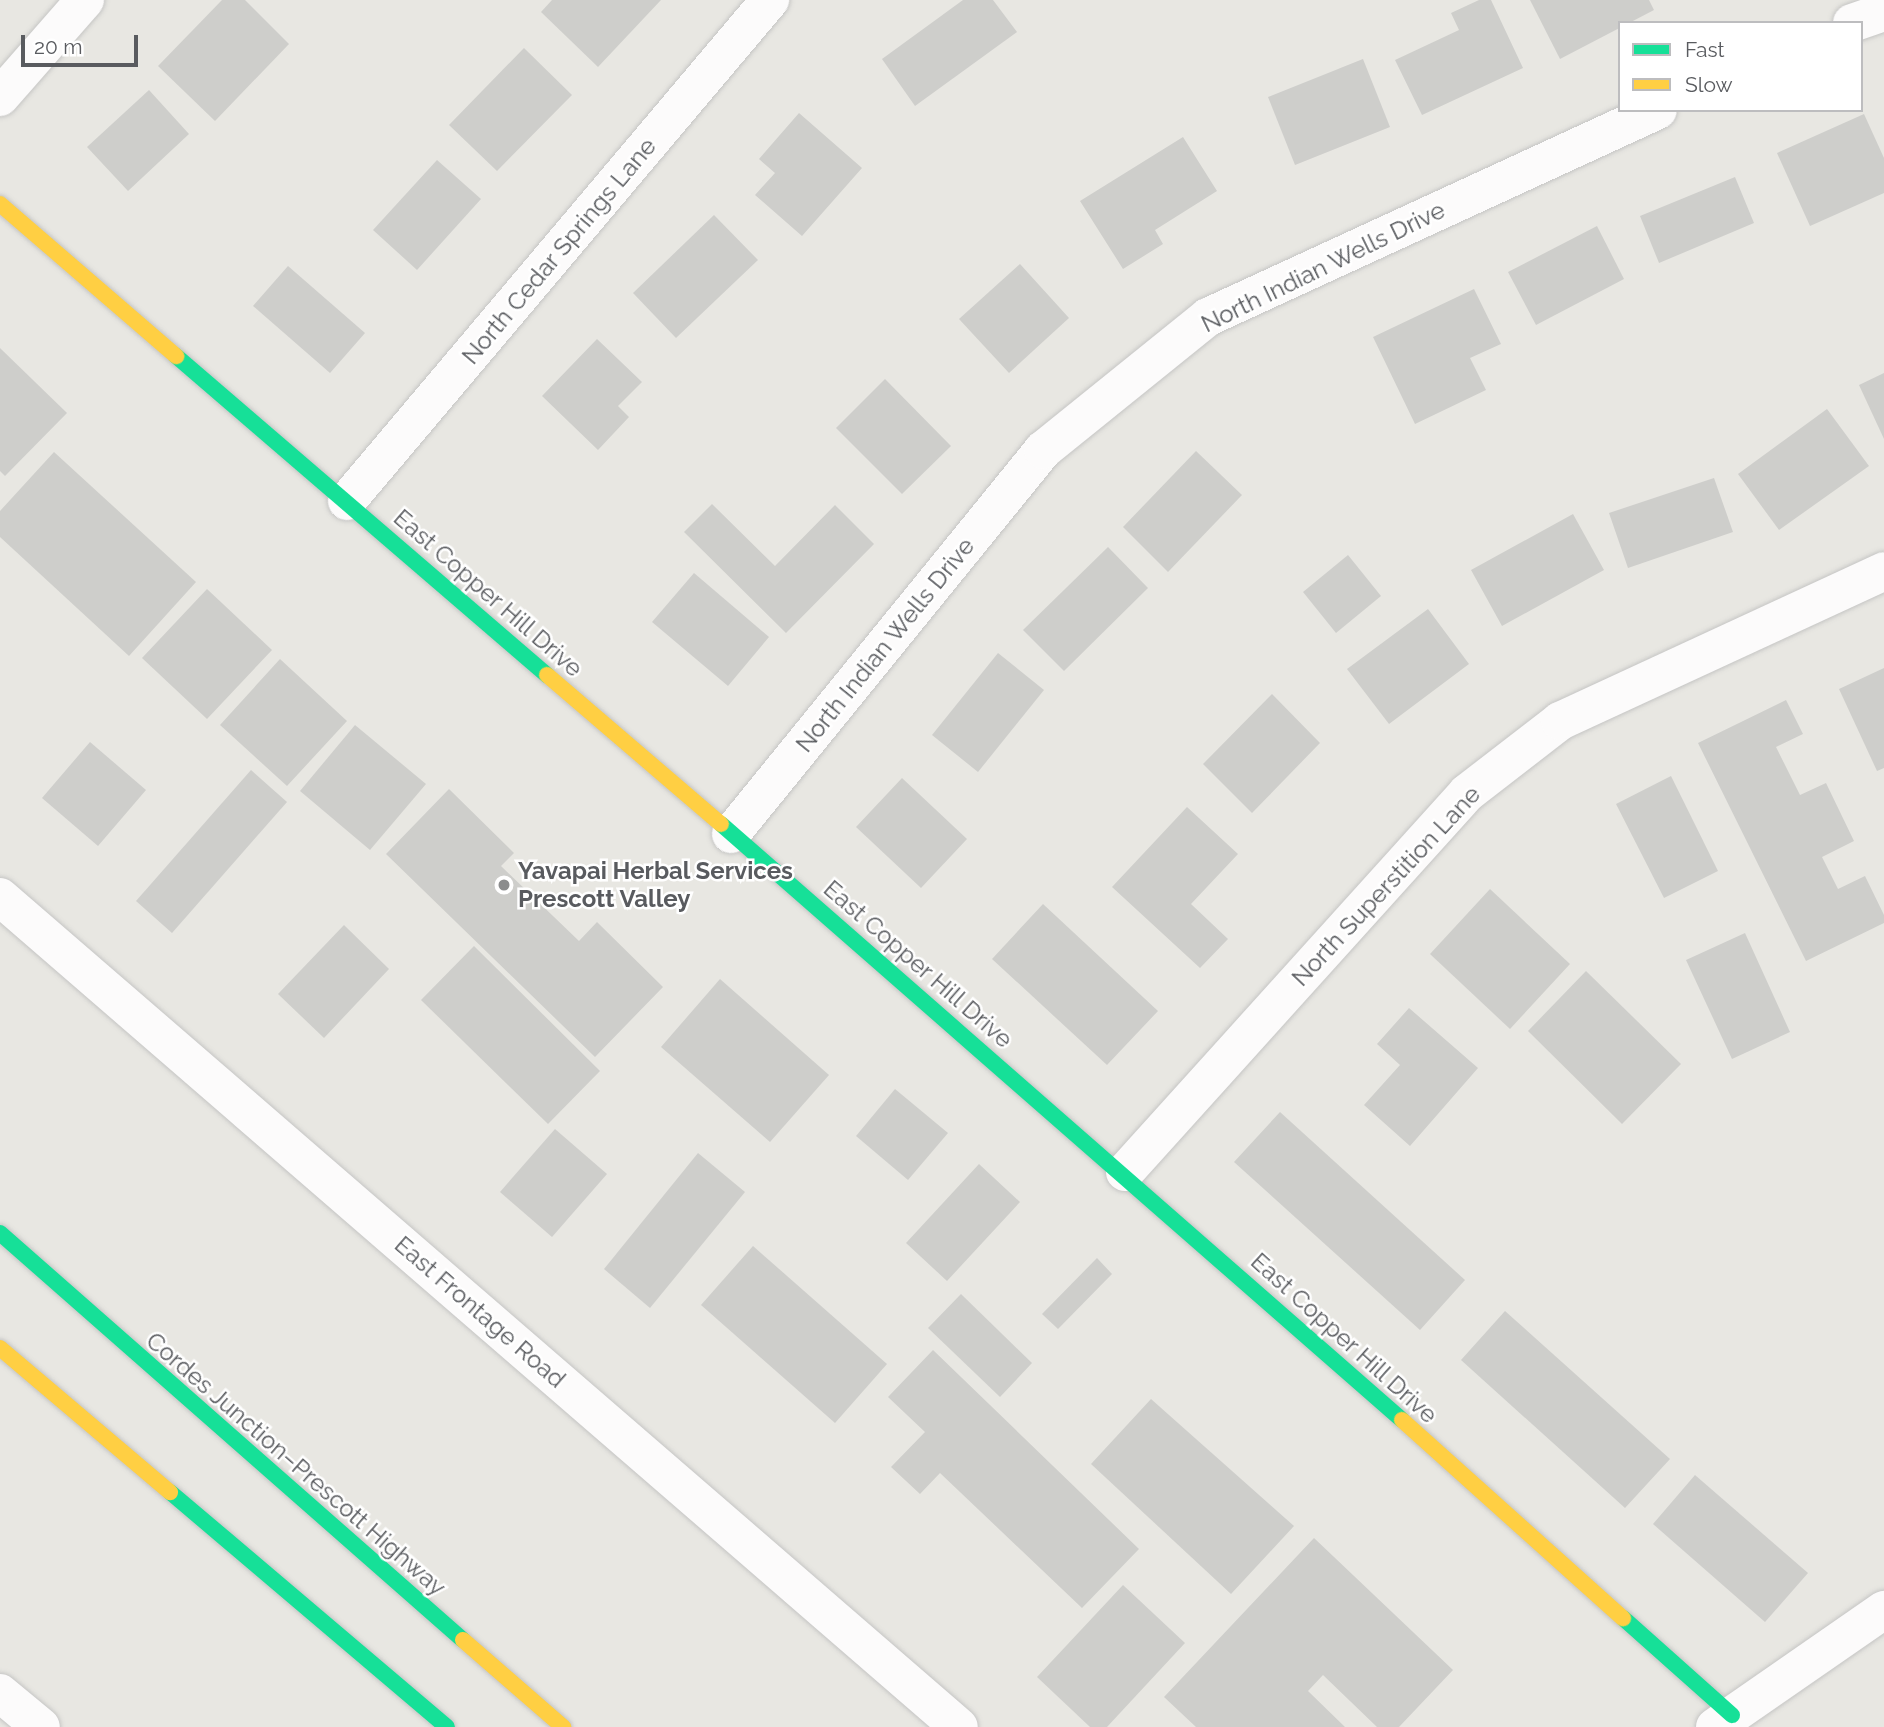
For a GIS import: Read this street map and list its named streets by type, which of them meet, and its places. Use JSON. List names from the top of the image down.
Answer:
{
  "streets": {
    "street": [
      "North Cedar Springs Lane",
      "North Indian Wells Drive",
      "East Copper Hill Drive",
      "North Superstition Lane",
      "East Frontage Road",
      "Cordes Junction–Prescott Highway"
    ]
  },
  "crossings": [
    ["North Cedar Springs Lane", "East Copper Hill Drive"],
    ["North Indian Wells Drive", "East Copper Hill Drive"],
    ["East Copper Hill Drive", "North Superstition Lane"]
  ],
  "places": ["Yavapai Herbal Services Prescott Valley"],
  "legend": ["Fast", "Slow"],
  "scale_bar": "20 m"
}
